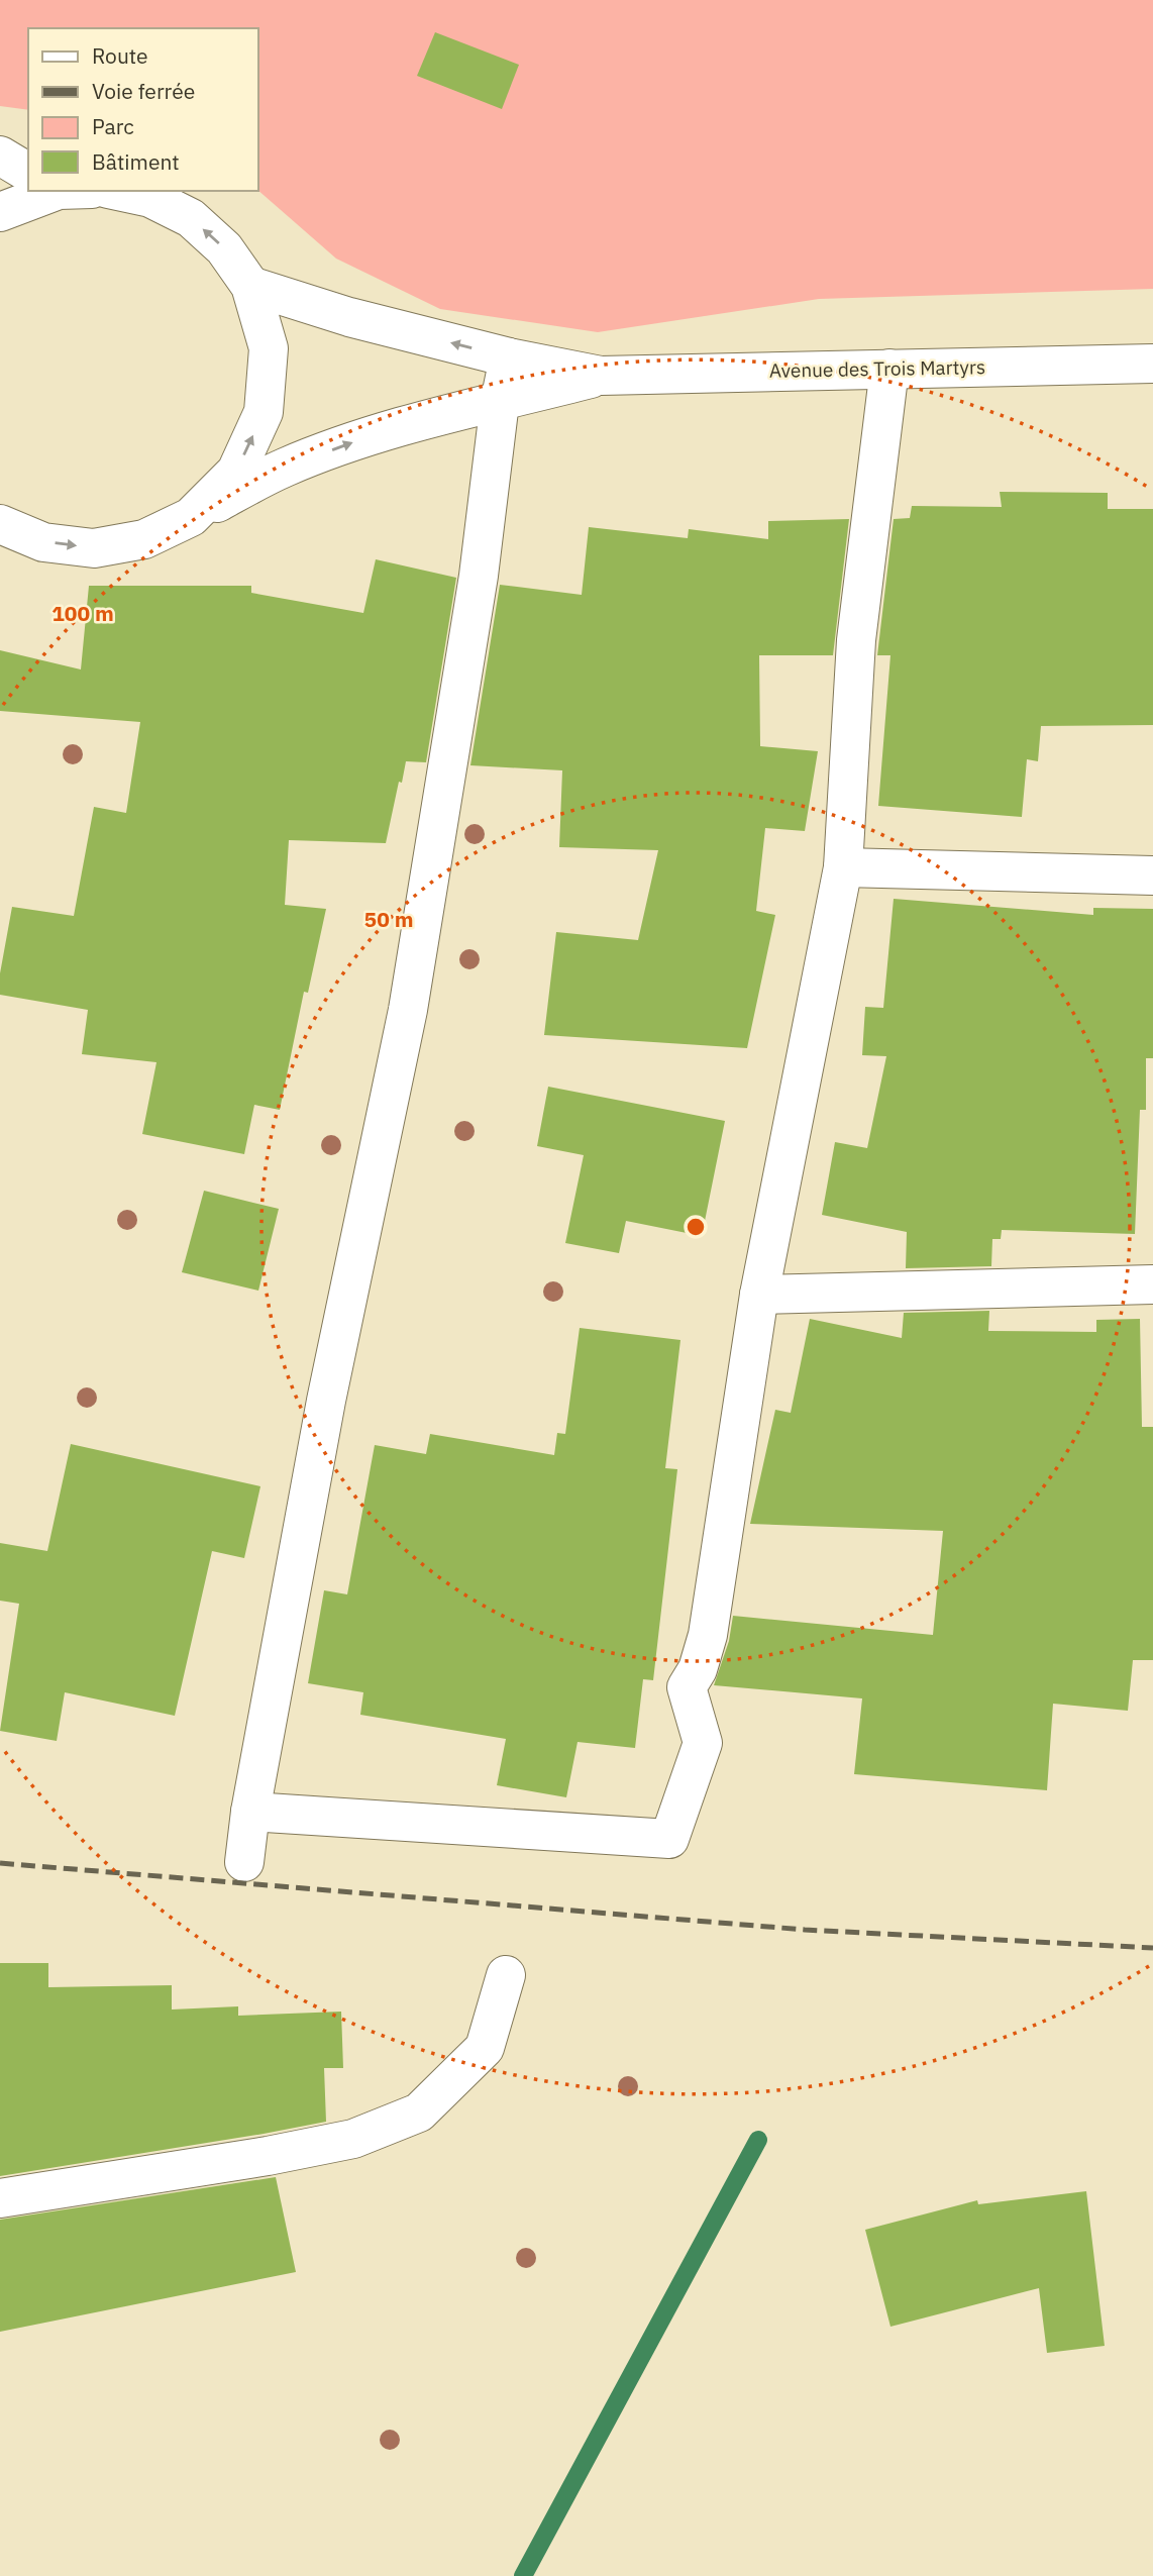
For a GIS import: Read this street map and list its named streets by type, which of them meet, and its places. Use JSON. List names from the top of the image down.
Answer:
{
  "streets": {
    "street": ["Avenue des Trois Martyrs"]
  },
  "legend": [
    "Route",
    "Voie ferrée",
    "Parc",
    "Bâtiment"
  ],
  "rings": ["100 m", "50 m"]
}
